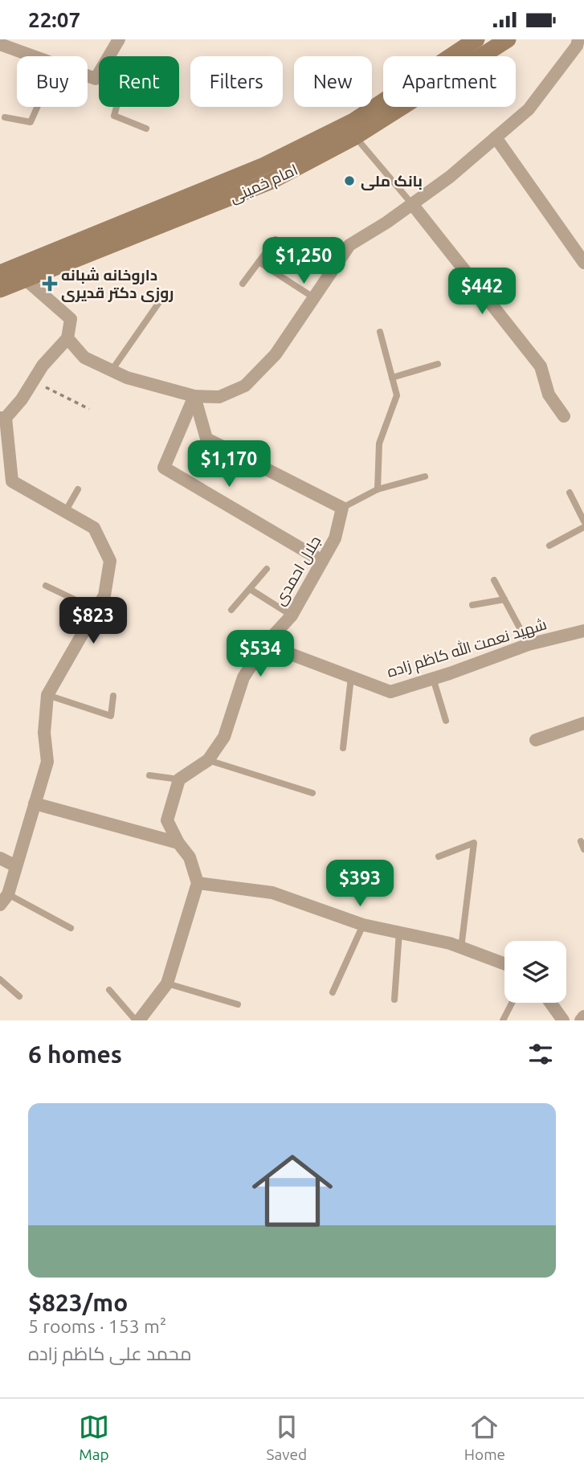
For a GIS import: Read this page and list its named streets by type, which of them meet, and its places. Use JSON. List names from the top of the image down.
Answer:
{
  "streets": {
    "main road": ["امام خمینی"],
    "street": ["جلال احمدی", "شهید نعمت الله کاظم زاده"]
  },
  "crossings": [
    ["جلال احمدی", "شهید نعمت الله کاظم زاده"]
  ],
  "places": {
    "other": ["بانک ملی"],
    "health": ["داروخانه شبانه روزی دکتر قدیری"]
  },
  "page": {
    "status": "22:07",
    "chip": [
      "Buy",
      "Rent",
      "Filters",
      "New",
      "Apartment"
    ],
    "price": [
      "$1,250",
      "$442",
      "$1,170",
      "$823",
      "$534",
      "$393"
    ],
    "heading": "6 homes",
    "list": [
      {
        "name": "$823/mo",
        "note": "5 rooms · 153 m² · محمد علی کاظم زاده"
      }
    ],
    "tabs": ["Map", "Saved", "Home"]
  }
}
